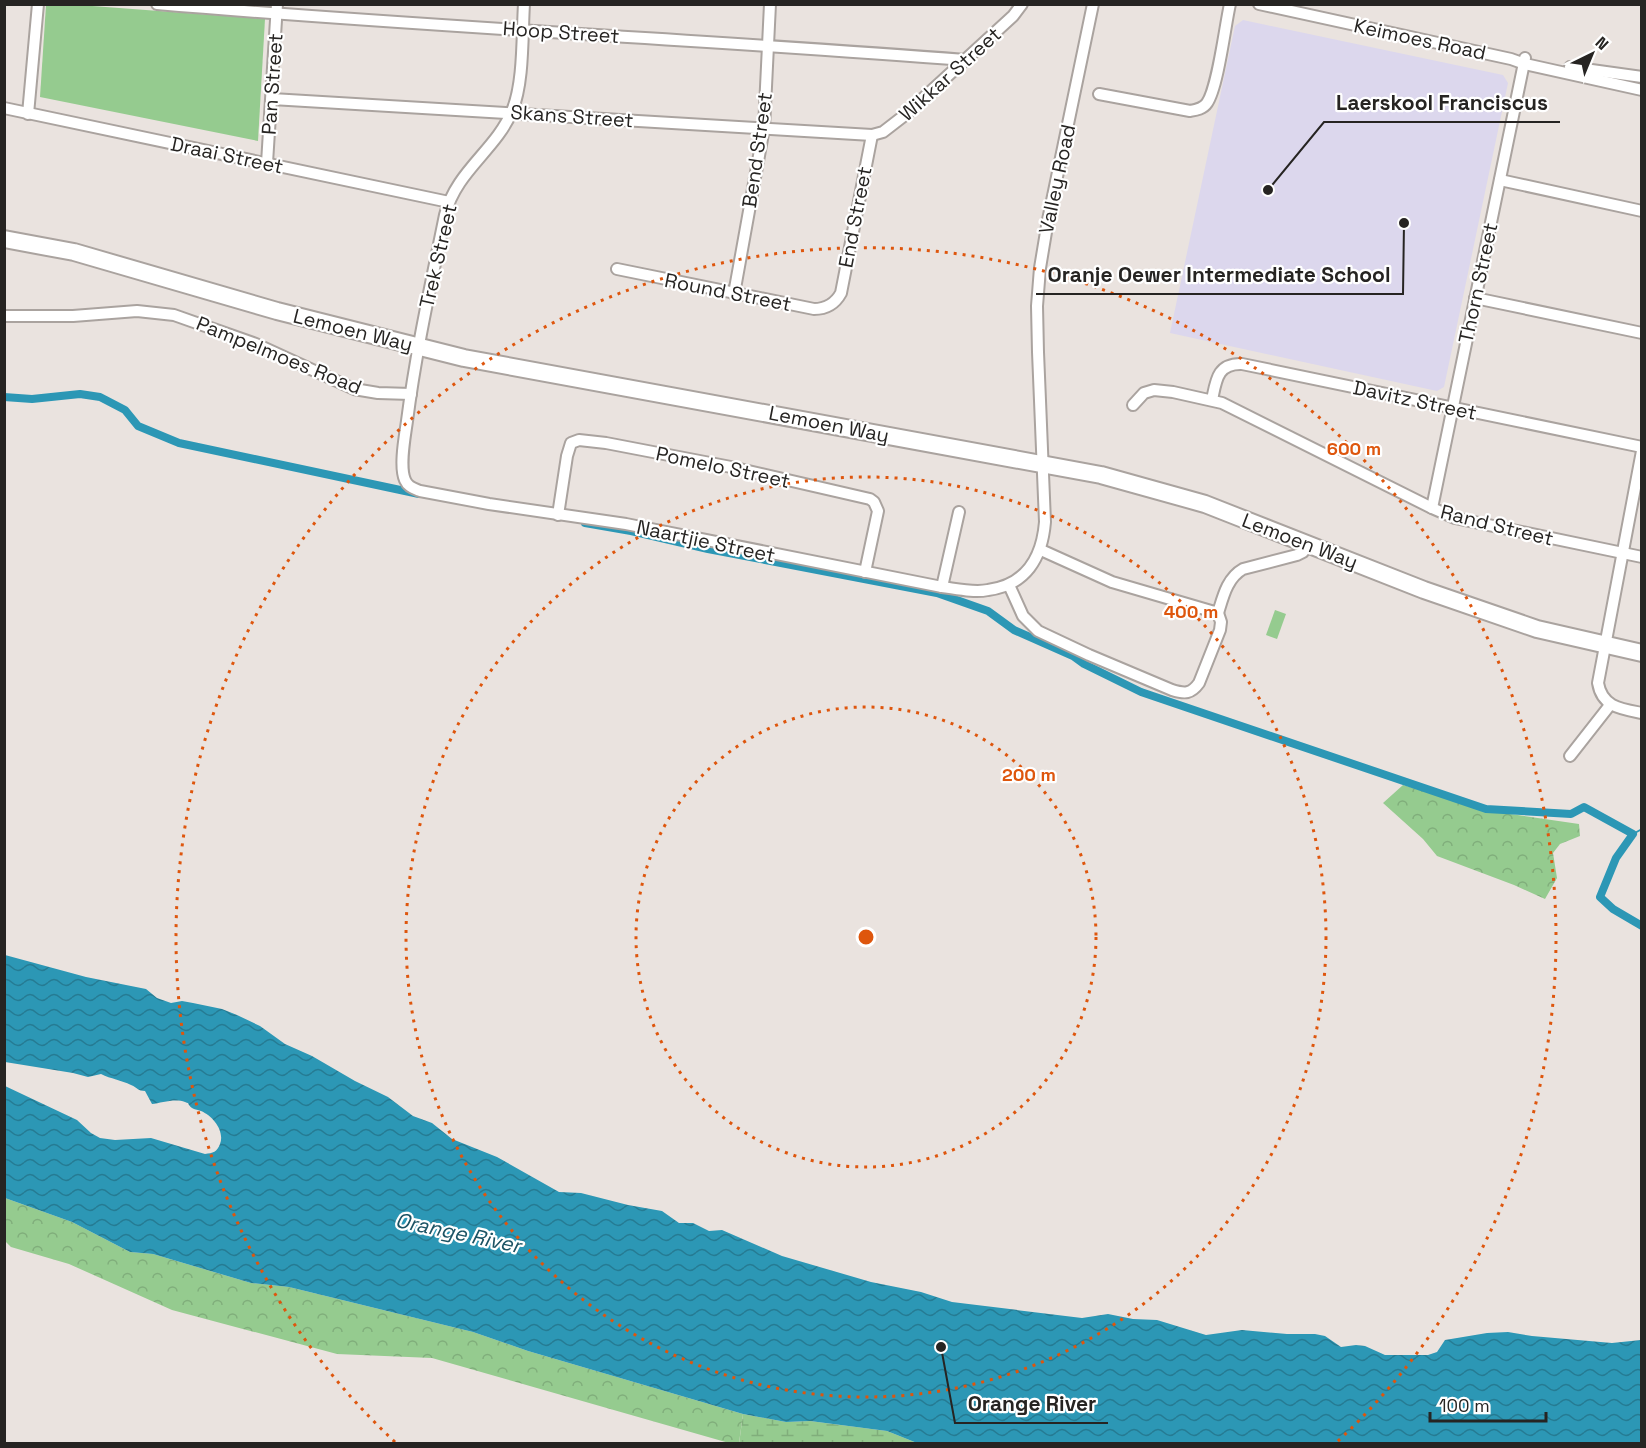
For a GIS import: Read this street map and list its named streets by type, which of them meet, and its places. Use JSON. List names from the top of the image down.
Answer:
{
  "streets": {
    "highway": ["Lemoen Way"],
    "street": [
      "Hoop Street",
      "Keimoes Road",
      "Wikkar Street",
      "Pan Street",
      "Skans Street",
      "Bend Street",
      "Draai Street",
      "Valley Road",
      "End Street",
      "Trek Street",
      "Thorn Street",
      "Round Street",
      "Pampelmoes Road",
      "Davitz Street",
      "Pomelo Street",
      "Rand Street",
      "Naartjie Street"
    ]
  },
  "crossings": [
    ["Hoop Street", "Wikkar Street"],
    ["Hoop Street", "Pan Street"],
    ["Hoop Street", "Bend Street"],
    ["Hoop Street", "Trek Street"],
    ["Keimoes Road", "Thorn Street"],
    ["Wikkar Street", "Skans Street"],
    ["Wikkar Street", "End Street"],
    ["Pan Street", "Skans Street"],
    ["Pan Street", "Draai Street"],
    ["Skans Street", "Bend Street"],
    ["Skans Street", "End Street"],
    ["Skans Street", "Trek Street"],
    ["Bend Street", "Round Street"],
    ["Draai Street", "Trek Street"],
    ["Valley Road", "Lemoen Way"],
    ["End Street", "Round Street"],
    ["Trek Street", "Lemoen Way"],
    ["Trek Street", "Pampelmoes Road"],
    ["Trek Street", "Naartjie Street"],
    ["Thorn Street", "Davitz Street"],
    ["Thorn Street", "Rand Street"],
    ["Davitz Street", "Rand Street"],
    ["Pomelo Street", "Naartjie Street"]
  ],
  "water": ["Orange River"],
  "places": ["Laerskool Franciscus", "Oranje Oewer Intermediate School", "Orange River"],
  "scale_bar": "100 m",
  "north": "top right",
  "rings": ["600 m", "400 m", "200 m"]
}
